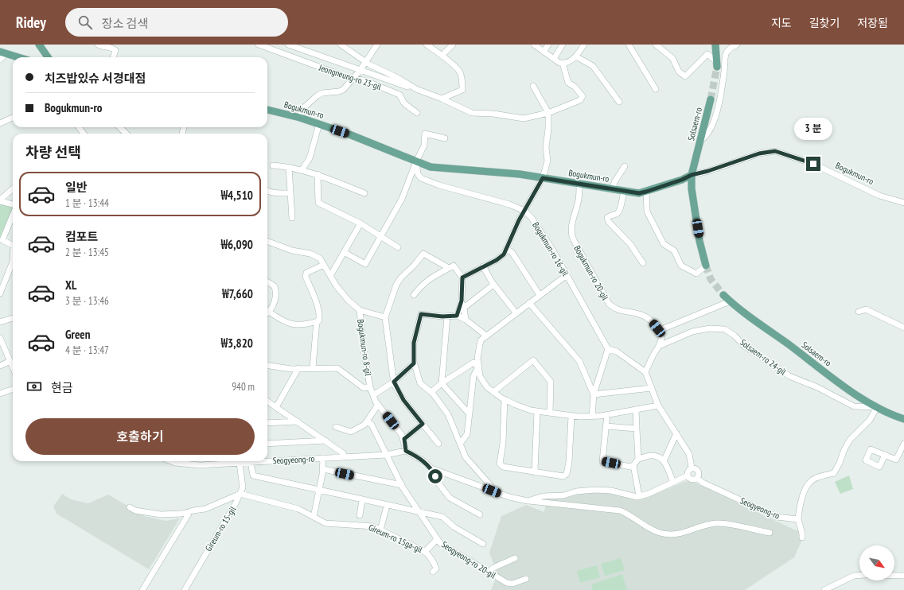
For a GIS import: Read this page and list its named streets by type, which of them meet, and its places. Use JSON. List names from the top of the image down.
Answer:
{
  "streets": {
    "main road": ["Bogukmun-ro", "Solsaem-ro"],
    "street": [
      "Jeongneung-ro 23-gil",
      "Bogukmun-ro 16-gil",
      "Bogukmun-ro 20-gil",
      "Bogukmun-ro 8-gil",
      "Solsaem-ro 24-gil",
      "Seogyeong-ro",
      "Gireum-ro 15-gil",
      "Gireum-ro 15ga-gil",
      "Seogyeong-ro 20-gil"
    ]
  },
  "crossings": [
    ["Bogukmun-ro", "Solsaem-ro"],
    ["Bogukmun-ro", "Bogukmun-ro 16-gil"],
    ["Bogukmun-ro", "Bogukmun-ro 20-gil"],
    ["Solsaem-ro", "Solsaem-ro 24-gil"],
    ["Bogukmun-ro 8-gil", "Seogyeong-ro"],
    ["Seogyeong-ro", "Gireum-ro 15-gil"],
    ["Seogyeong-ro", "Seogyeong-ro 20-gil"],
    ["Gireum-ro 15-gil", "Gireum-ro 15ga-gil"],
    ["Gireum-ro 15ga-gil", "Seogyeong-ro 20-gil"]
  ],
  "north": "bottom right",
  "page": {
    "header": "Ridey",
    "search": "장소 검색",
    "nav": ["지도", "길찾기", "저장됨"],
    "banner": ["치즈밥있슈 서경대점", "Bogukmun-ro"],
    "bubble": "3 분",
    "heading": "차량 선택",
    "list": [
      {
        "name": "일반",
        "note": "1 분 · 13:44",
        "value": "₩4,510"
      },
      {
        "name": "컴포트",
        "note": "2 분 · 13:45",
        "value": "₩6,090"
      },
      {
        "name": "XL",
        "note": "3 분 · 13:46",
        "value": "₩7,660"
      },
      {
        "name": "Green",
        "note": "4 분 · 13:47",
        "value": "₩3,820"
      }
    ],
    "pay": ["현금", "940 m"],
    "buttons": "호출하기"
  }
}
